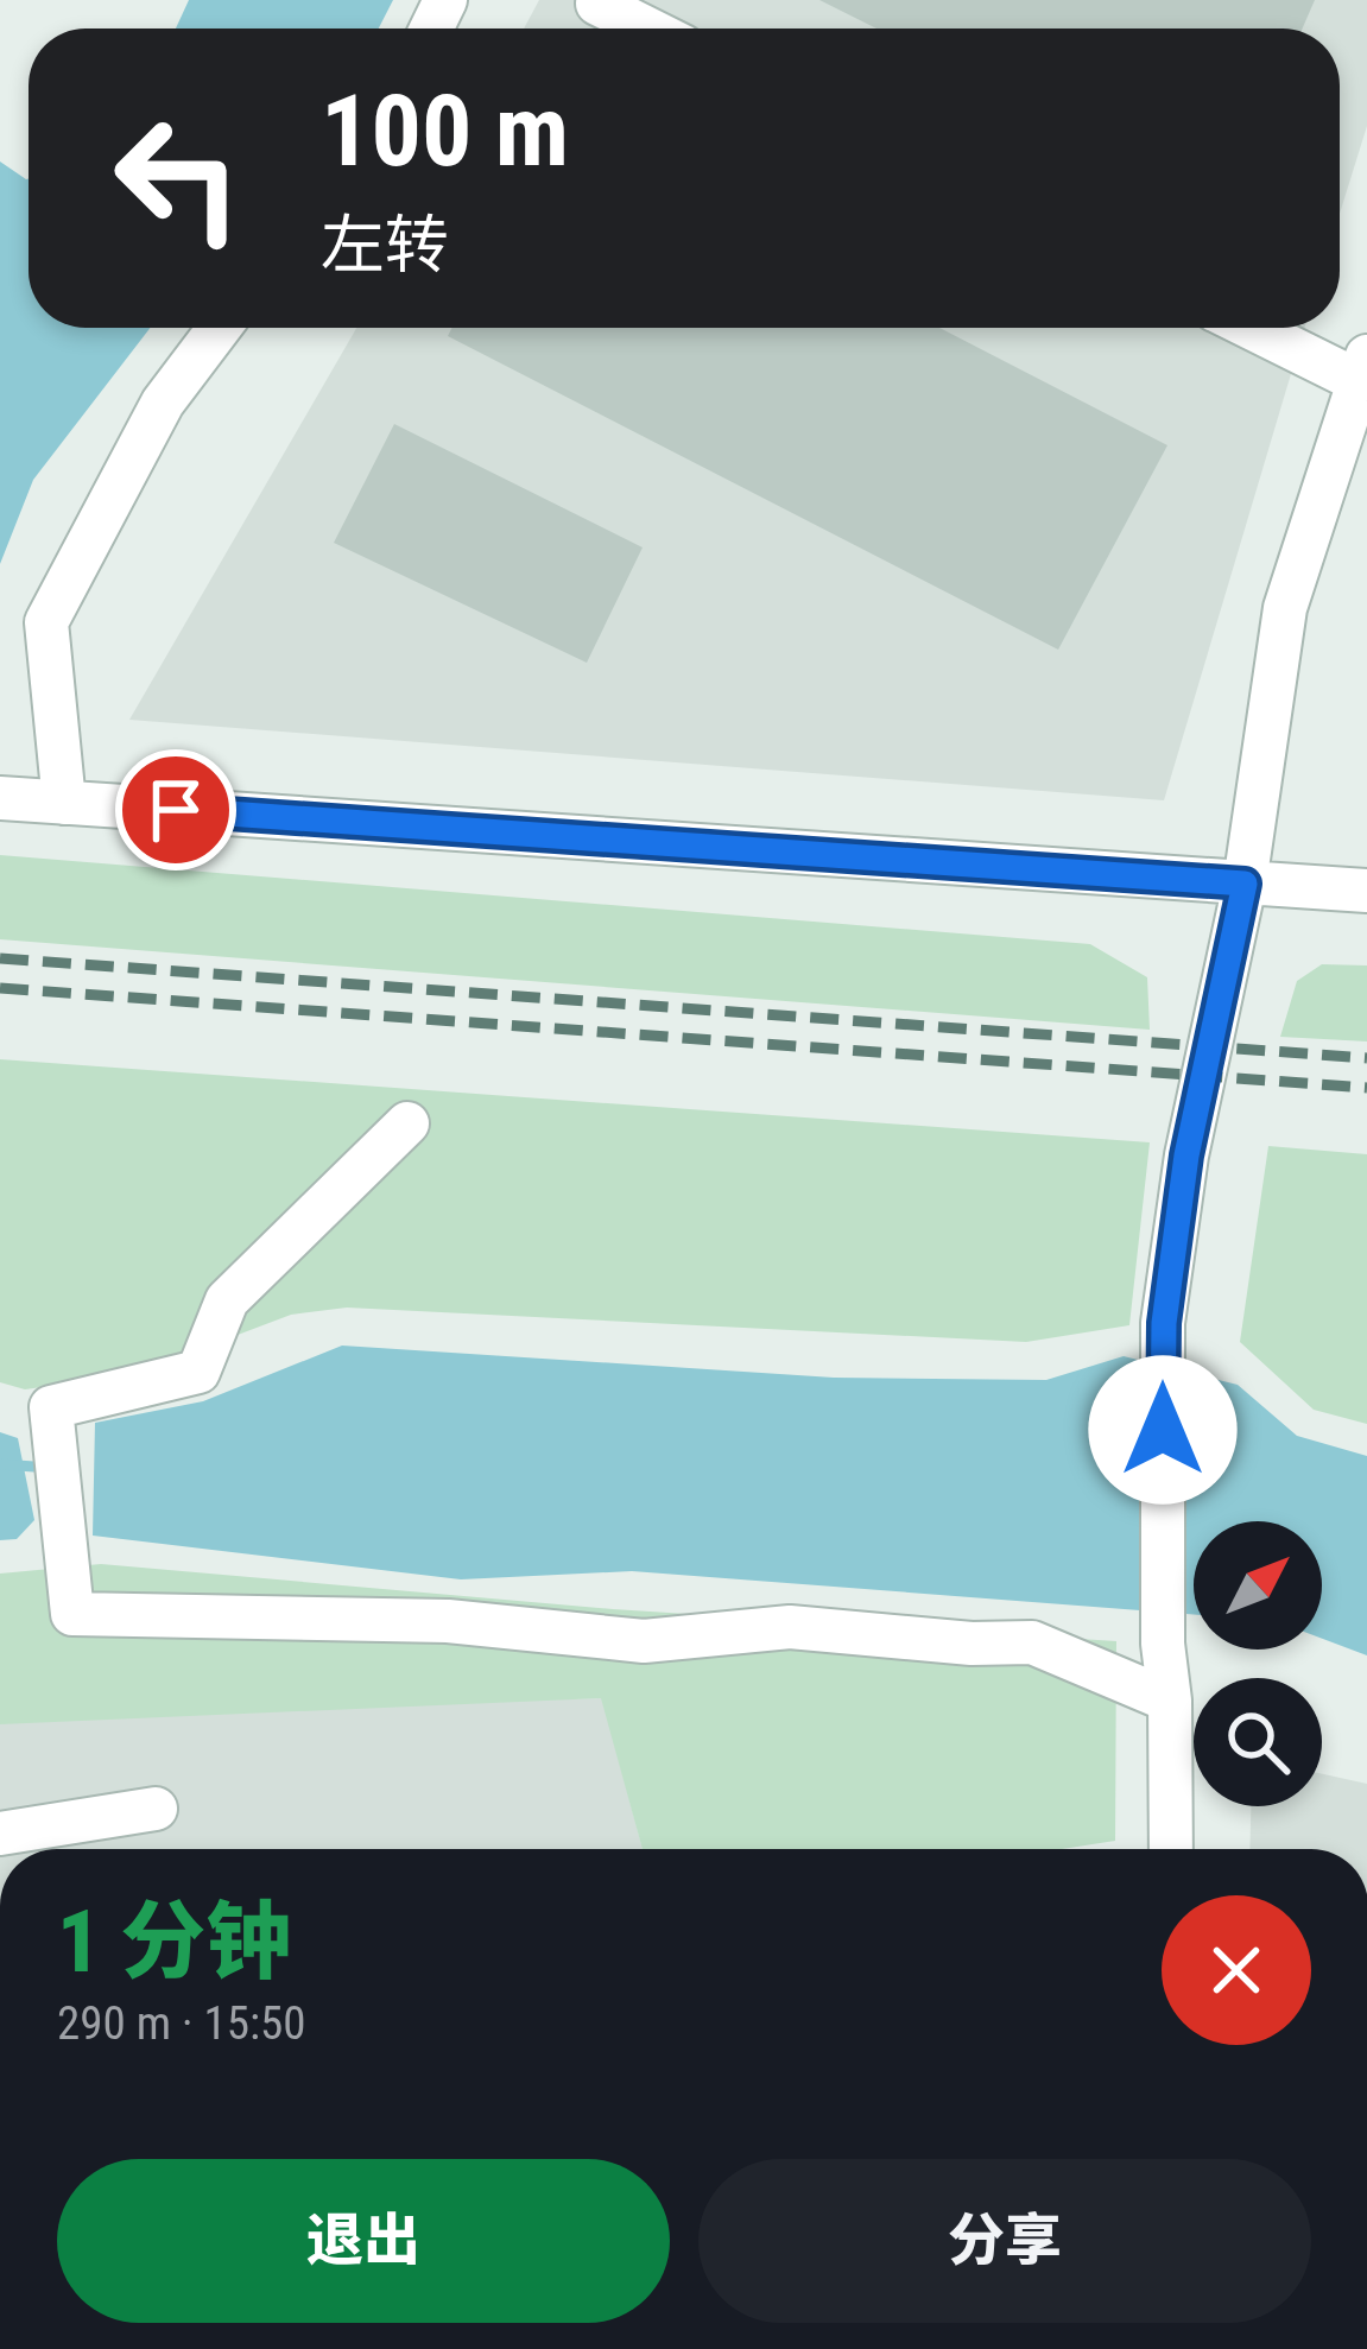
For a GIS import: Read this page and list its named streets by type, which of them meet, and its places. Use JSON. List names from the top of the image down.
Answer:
{
  "north": "top right",
  "page": {
    "turn": ["100 m", "左转"],
    "heading": ["1 分钟", "290 m · 15:50"],
    "buttons": ["退出", "分享"]
  }
}
